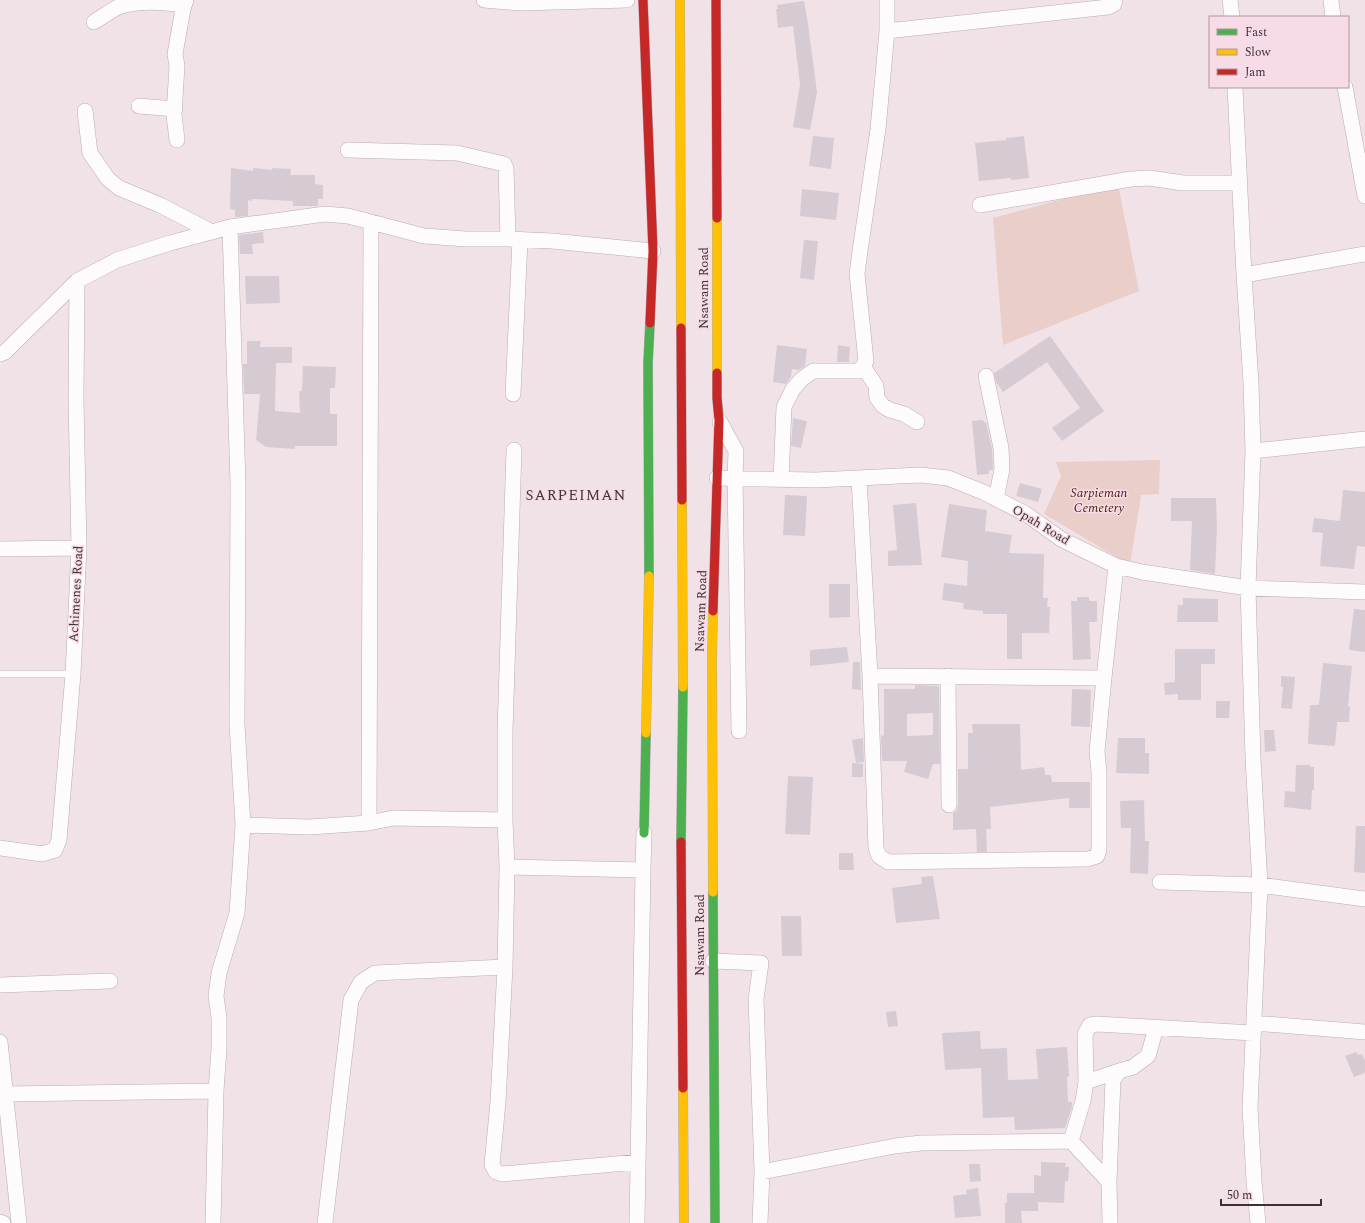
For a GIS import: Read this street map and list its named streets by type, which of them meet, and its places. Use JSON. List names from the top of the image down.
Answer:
{
  "streets": {
    "main road": ["Nsawam Road"],
    "street": ["Opah Road", "Achimenes Road"]
  },
  "crossings": [
    ["Nsawam Road", "Opah Road"]
  ],
  "districts": ["SARPEIMAN"],
  "parks": ["Sarpieman Cemetery"],
  "legend": ["Fast", "Slow", "Jam"],
  "scale_bar": "50 m"
}
